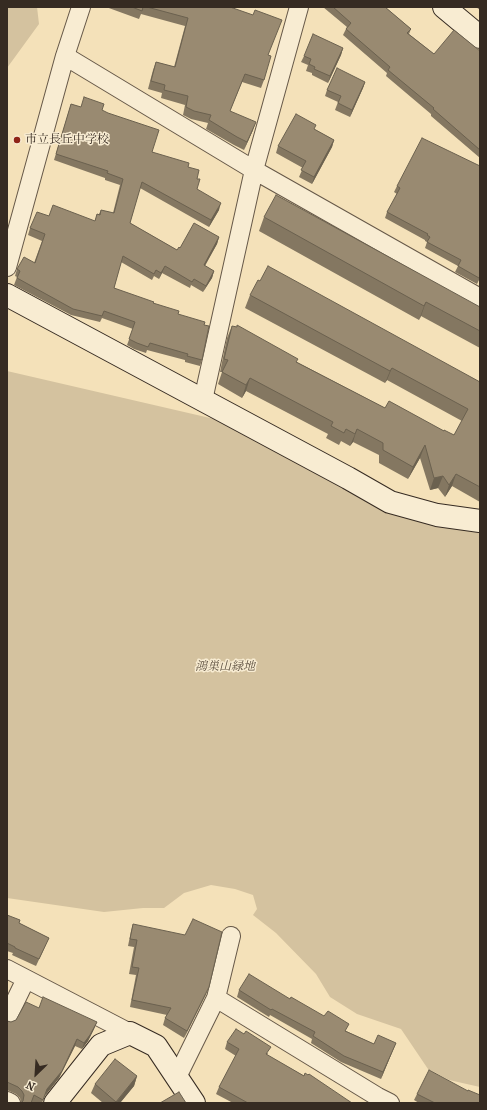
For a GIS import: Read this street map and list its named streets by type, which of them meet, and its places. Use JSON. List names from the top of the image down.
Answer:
{
  "parks": ["鴻巣山緑地"],
  "places": ["市立長丘中学校"],
  "north": "bottom left"
}
